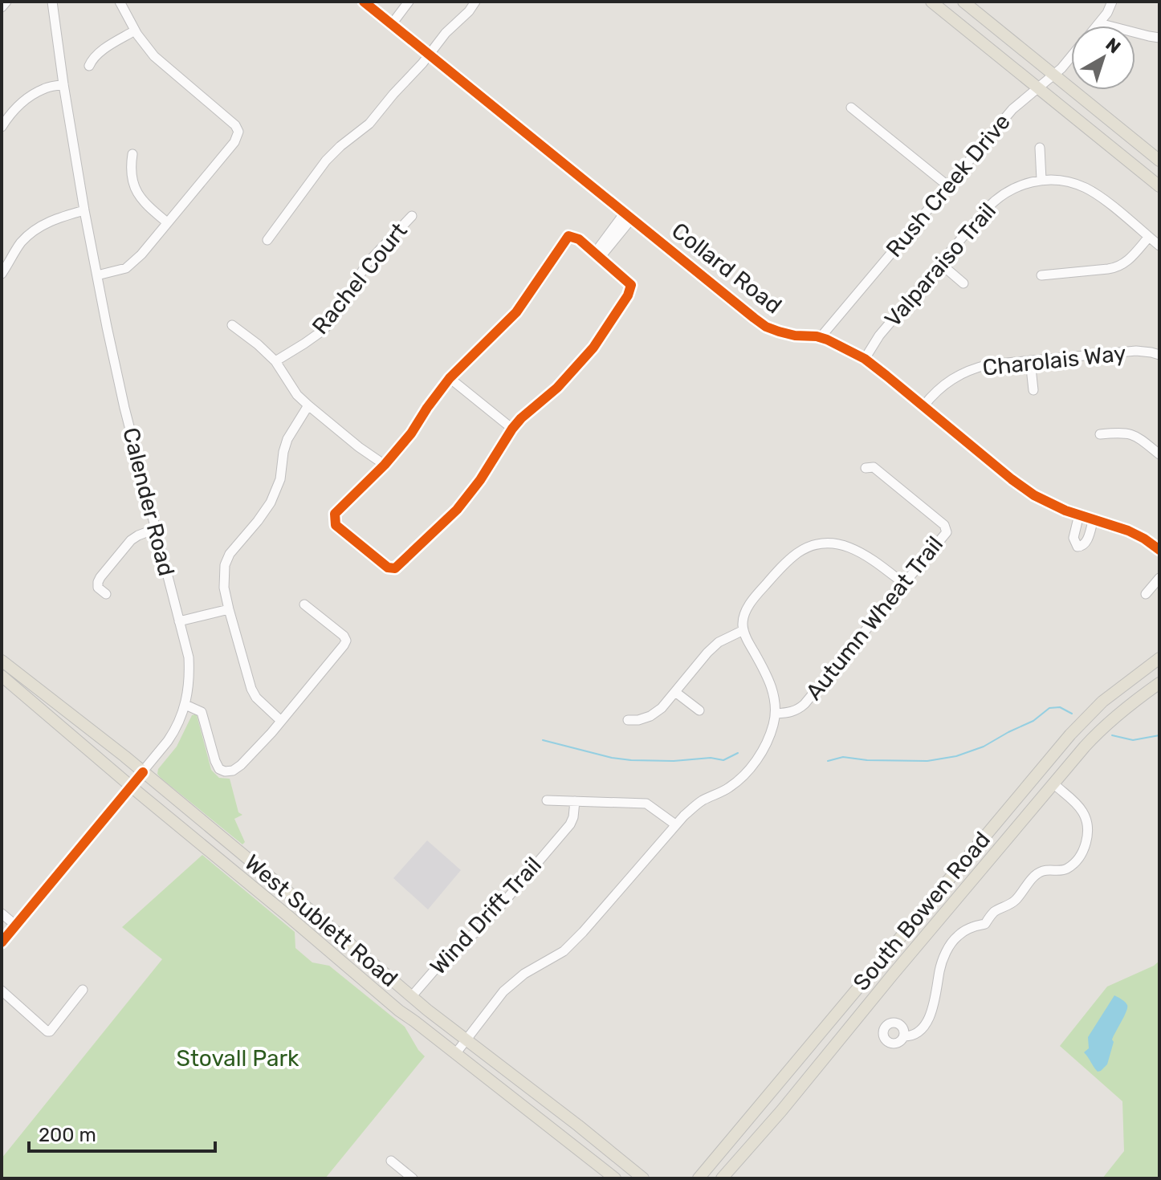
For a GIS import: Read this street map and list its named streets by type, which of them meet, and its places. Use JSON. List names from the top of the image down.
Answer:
{
  "streets": {
    "main road": ["South Bowen Road", "West Sublett Road"],
    "street": [
      "Rush Creek Drive",
      "Valparaiso Trail",
      "Collard Road",
      "Rachel Court",
      "Charolais Way",
      "Calender Road",
      "Autumn Wheat Trail",
      "Wind Drift Trail"
    ]
  },
  "crossings": [
    ["Rush Creek Drive", "Collard Road"],
    ["Valparaiso Trail", "Collard Road"],
    ["Collard Road", "Charolais Way"],
    ["Calender Road", "West Sublett Road"],
    ["Wind Drift Trail", "West Sublett Road"]
  ],
  "parks": ["Stovall Park"],
  "scale_bar": "200 m",
  "north": "top right"
}
